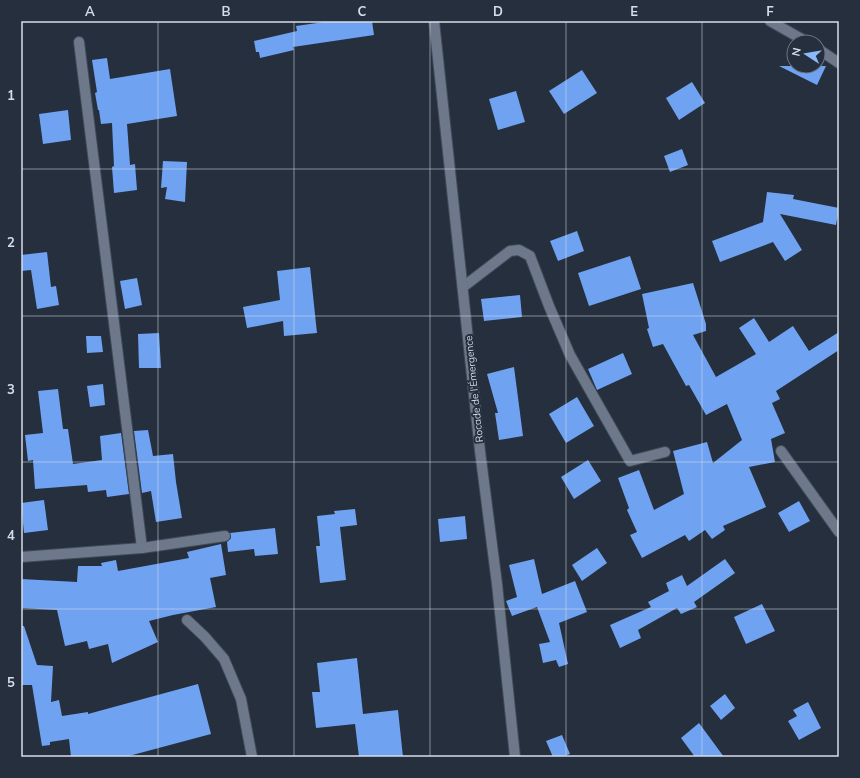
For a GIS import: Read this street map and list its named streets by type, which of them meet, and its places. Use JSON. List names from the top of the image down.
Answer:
{
  "streets": {
    "street": ["Rocade de l'Émergence"]
  },
  "north": "left",
  "grid": {
    "columns": [
      "A",
      "B",
      "C",
      "D",
      "E",
      "F"
    ],
    "rows": [
      "1",
      "2",
      "3",
      "4",
      "5"
    ]
  }
}
